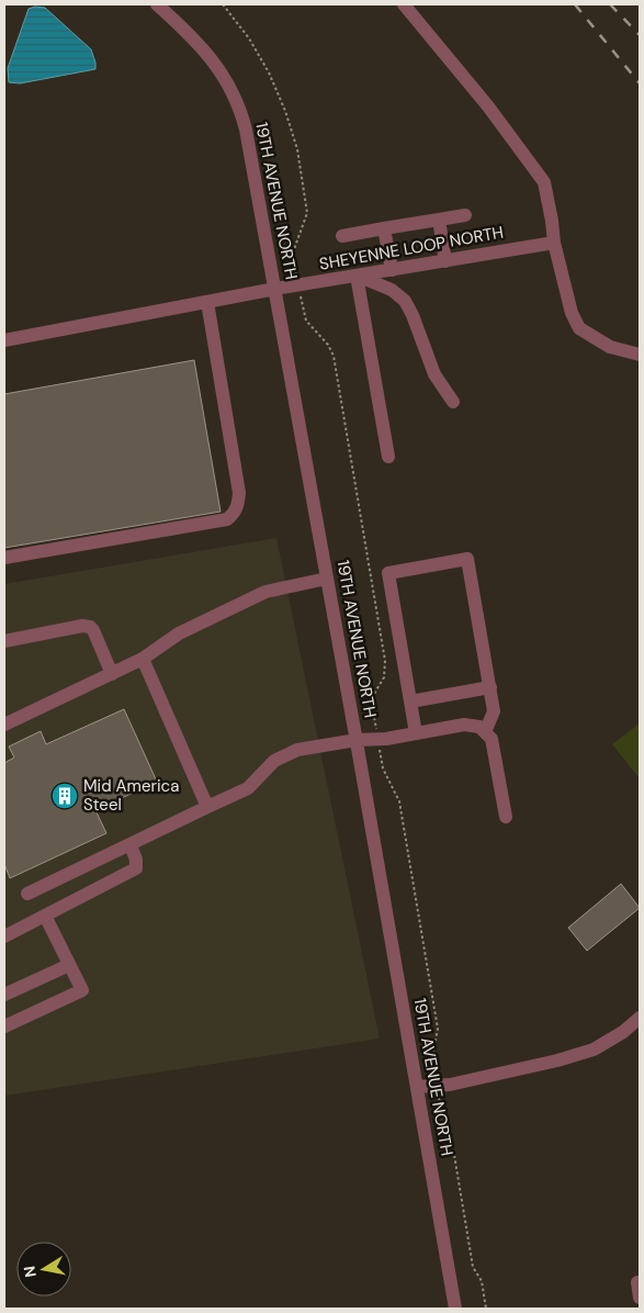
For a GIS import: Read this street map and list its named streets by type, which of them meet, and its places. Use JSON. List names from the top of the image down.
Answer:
{
  "streets": {
    "street": ["19TH AVENUE NORTH", "SHEYENNE LOOP NORTH"]
  },
  "crossings": [
    ["19TH AVENUE NORTH", "SHEYENNE LOOP NORTH"]
  ],
  "places": {
    "building": ["Mid America Steel"]
  },
  "north": "left"
}
